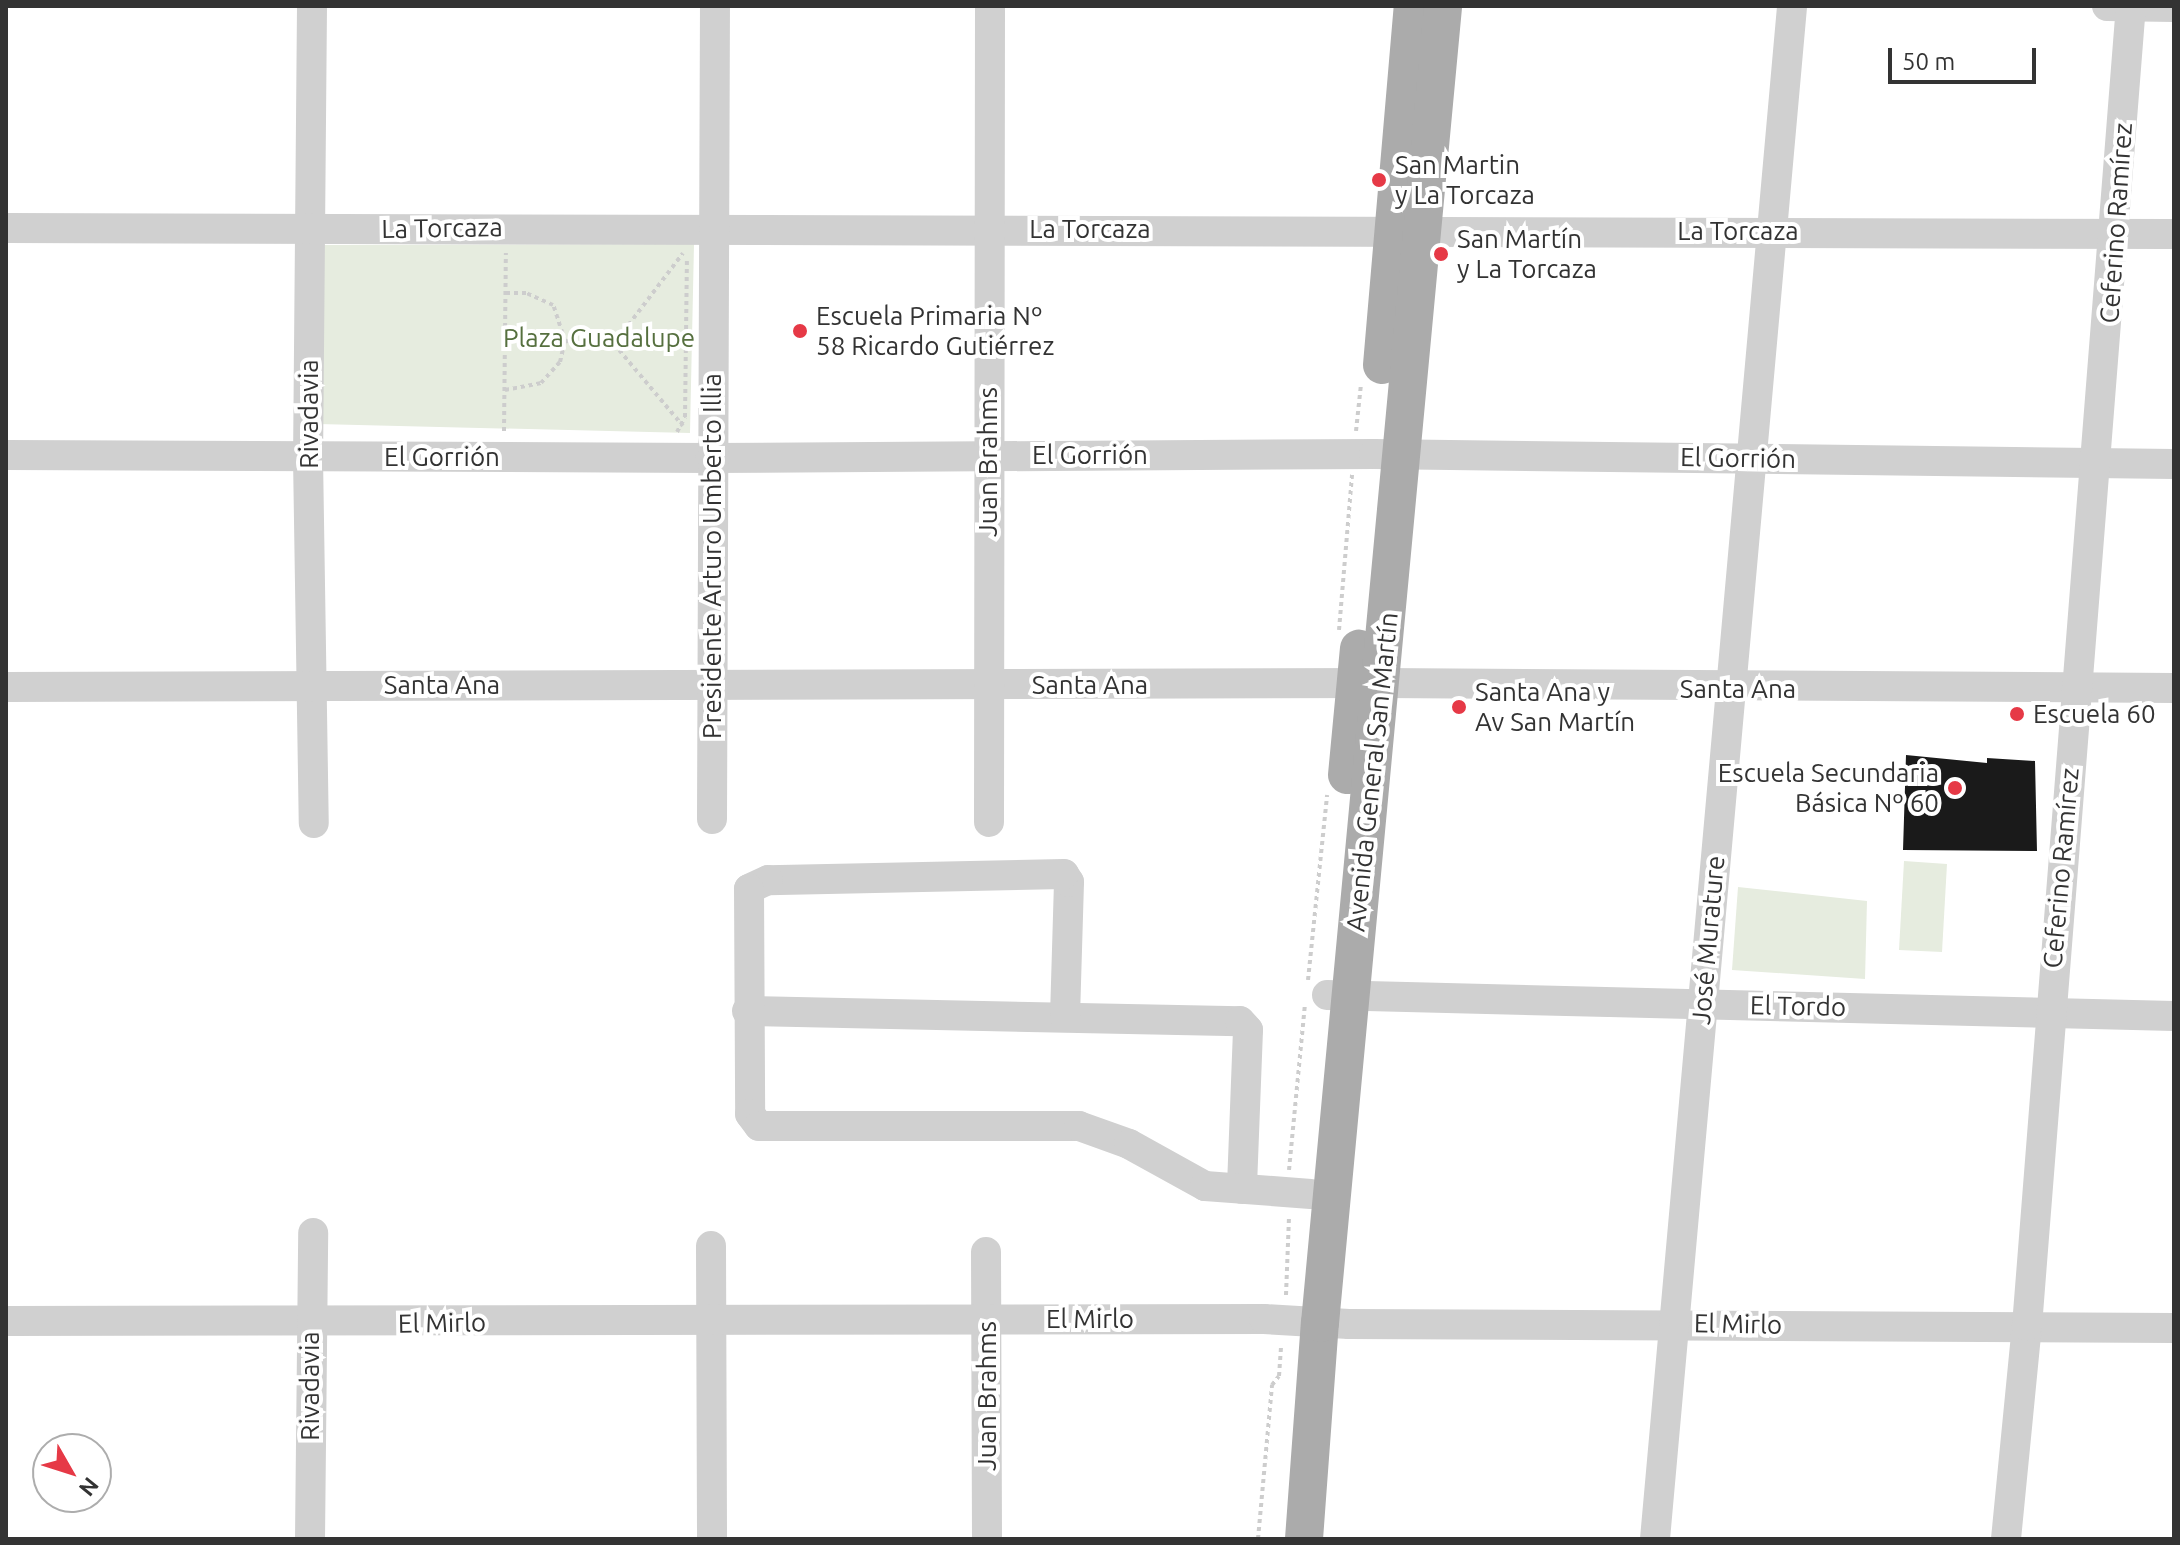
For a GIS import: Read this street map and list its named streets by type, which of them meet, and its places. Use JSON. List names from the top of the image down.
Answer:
{
  "streets": {
    "main road": ["Avenida General San Martín"],
    "street": [
      "Ceferino Ramírez",
      "La Torcaza",
      "Rivadavia",
      "El Gorrión",
      "Juan Brahms",
      "Presidente Arturo Umberto Illia",
      "Santa Ana",
      "José Murature",
      "El Tordo",
      "El Mirlo"
    ]
  },
  "crossings": [
    ["Ceferino Ramírez", "La Torcaza"],
    ["Ceferino Ramírez", "El Gorrión"],
    ["Ceferino Ramírez", "Santa Ana"],
    ["Ceferino Ramírez", "El Tordo"],
    ["Ceferino Ramírez", "El Mirlo"],
    ["La Torcaza", "Rivadavia"],
    ["La Torcaza", "Juan Brahms"],
    ["La Torcaza", "Presidente Arturo Umberto Illia"],
    ["La Torcaza", "Avenida General San Martín"],
    ["La Torcaza", "José Murature"],
    ["Rivadavia", "El Gorrión"],
    ["Rivadavia", "Santa Ana"],
    ["Rivadavia", "El Mirlo"],
    ["El Gorrión", "Juan Brahms"],
    ["El Gorrión", "Presidente Arturo Umberto Illia"],
    ["El Gorrión", "Avenida General San Martín"],
    ["El Gorrión", "José Murature"],
    ["Juan Brahms", "Santa Ana"],
    ["Juan Brahms", "El Mirlo"],
    ["Presidente Arturo Umberto Illia", "Santa Ana"],
    ["Santa Ana", "Avenida General San Martín"],
    ["Santa Ana", "José Murature"],
    ["Avenida General San Martín", "El Tordo"],
    ["Avenida General San Martín", "El Mirlo"],
    ["José Murature", "El Tordo"],
    ["José Murature", "El Mirlo"]
  ],
  "parks": ["Plaza Guadalupe"],
  "places": [
    "San Martin y La Torcaza",
    "San Martín y La Torcaza",
    "Escuela Primaria Nº 58 Ricardo Gutiérrez",
    "Santa Ana y Av San Martín",
    "Escuela 60",
    "Escuela Secundaria Básica Nº 60"
  ],
  "scale_bar": "50 m",
  "north": "bottom right"
}
